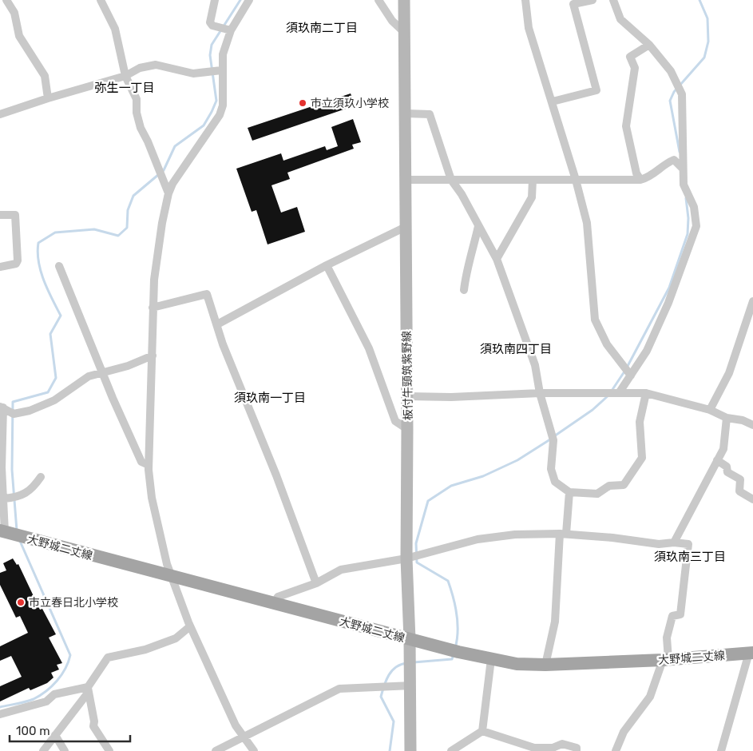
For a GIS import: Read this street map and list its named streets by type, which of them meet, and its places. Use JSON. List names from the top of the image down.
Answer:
{
  "streets": {
    "main road": ["板付牛頸筑紫野線", "大野城二丈線"]
  },
  "crossings": [
    ["板付牛頸筑紫野線", "大野城二丈線"]
  ],
  "districts": [
    "須玖南二丁目",
    "弥生一丁目",
    "須玖南四丁目",
    "須玖南一丁目",
    "須玖南三丁目"
  ],
  "places": ["市立須玖小学校", "市立春日北小学校"],
  "scale_bar": "100 m"
}
